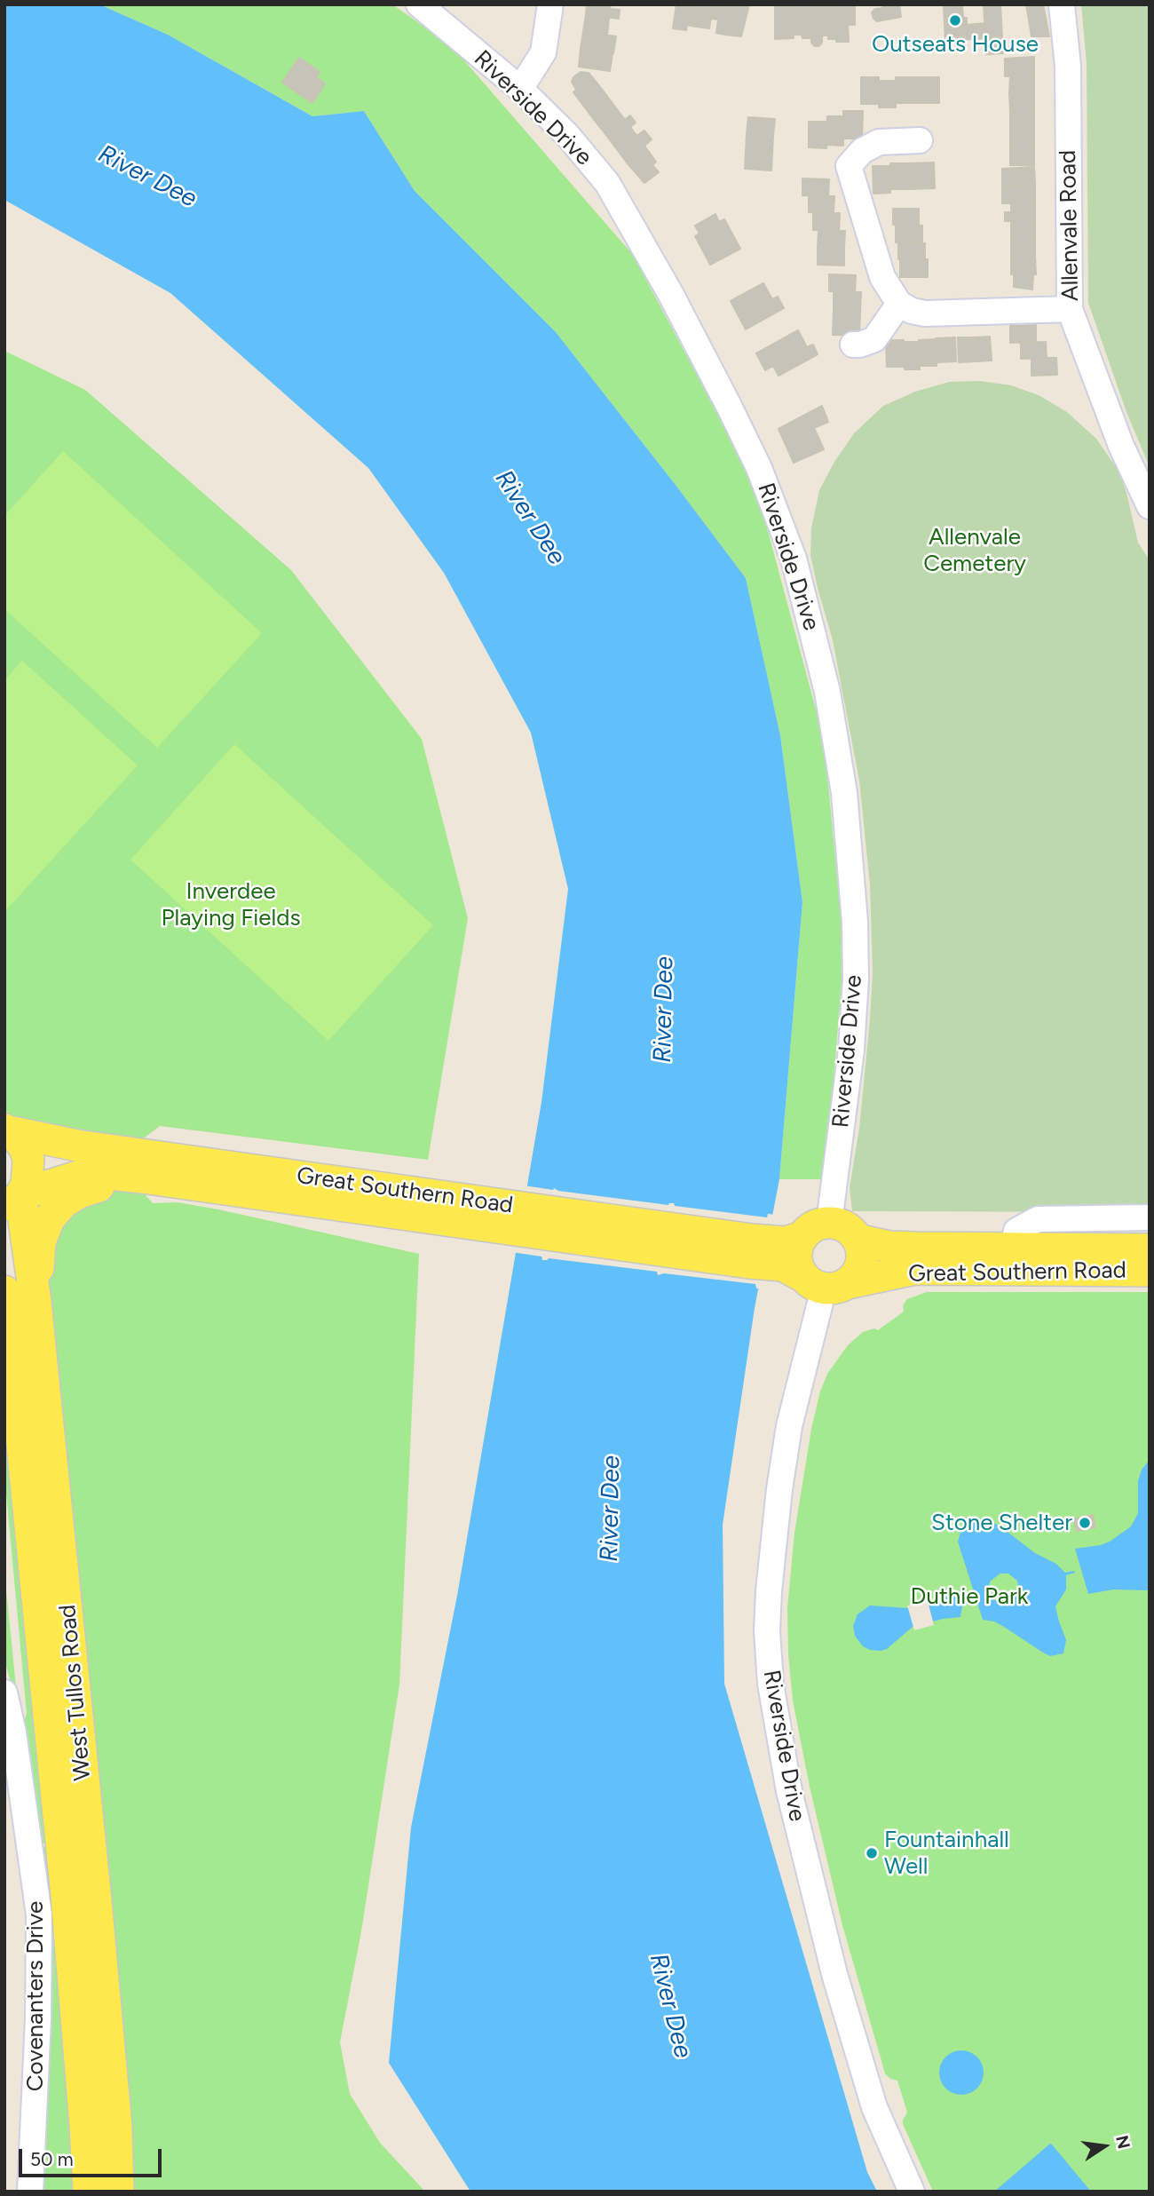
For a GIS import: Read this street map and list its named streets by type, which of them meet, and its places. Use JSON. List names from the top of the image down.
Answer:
{
  "streets": {
    "main road": ["Great Southern Road", "West Tullos Road"],
    "street": ["Riverside Drive", "Allenvale Road", "Covenanters Drive"]
  },
  "crossings": [
    ["Riverside Drive", "Great Southern Road"],
    ["Great Southern Road", "West Tullos Road"]
  ],
  "water": ["River Dee"],
  "parks": ["Allenvale Cemetery", "Inverdee Playing Fields", "Duthie Park"],
  "places": ["Outseats House", "Stone Shelter", "Fountainhall Well"],
  "scale_bar": "50 m",
  "north": "right"
}
